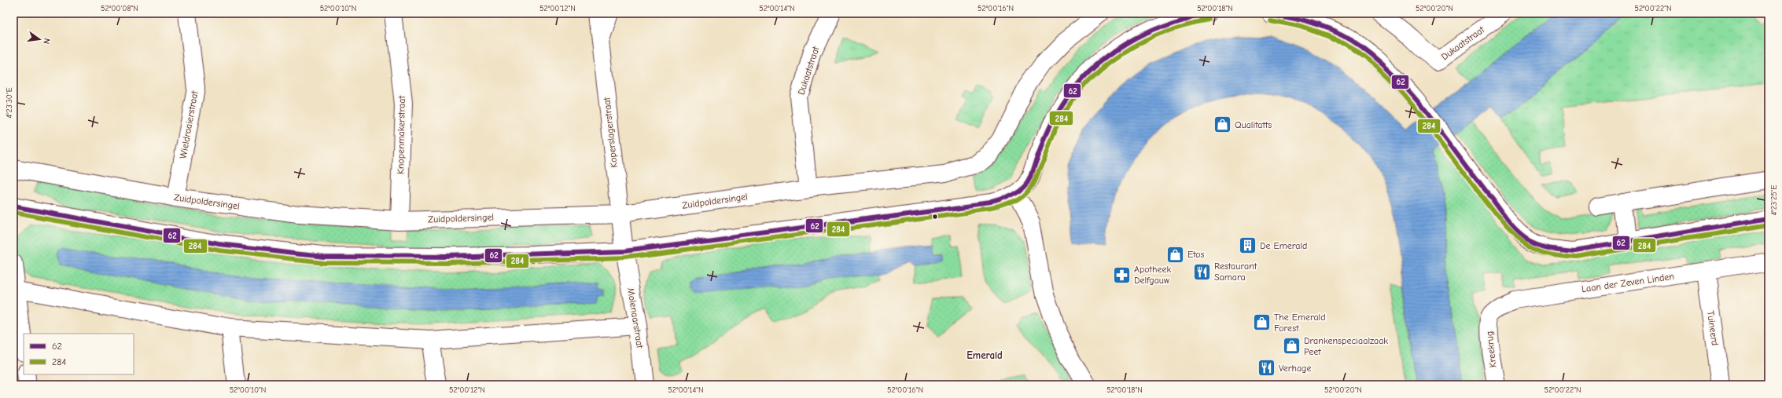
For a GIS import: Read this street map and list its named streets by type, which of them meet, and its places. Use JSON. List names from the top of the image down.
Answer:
{
  "streets": {
    "street": [
      "Dukaatstraat",
      "Wieldraaierstraat",
      "Koperslagerstraat",
      "Knopenmakerstraat",
      "Zuidpoldersingel",
      "Laan der Zeven Linden",
      "Molenaarstraat",
      "Tuineerd",
      "Kreekrug"
    ]
  },
  "crossings": [
    ["Dukaatstraat", "Zuidpoldersingel"],
    ["Wieldraaierstraat", "Zuidpoldersingel"],
    ["Koperslagerstraat", "Zuidpoldersingel"],
    ["Koperslagerstraat", "Molenaarstraat"],
    ["Knopenmakerstraat", "Zuidpoldersingel"],
    ["Laan der Zeven Linden", "Tuineerd"],
    ["Laan der Zeven Linden", "Kreekrug"]
  ],
  "districts": ["Emerald"],
  "places": {
    "shop": [
      "Qualitatts",
      "Etos",
      "The Emerald Forest",
      "Drankenspeciaalzaak Peet"
    ],
    "building": ["De Emerald"],
    "restaurant": ["Restaurant Samara", "Verhage"],
    "pharmacy": ["Apotheek Delfgauw"]
  },
  "lines": ["transit line 62", "transit line 284"],
  "legend": ["62", "284"],
  "north": "right",
  "coordinates": [
    "52°00'08\"N",
    "52°00'10\"N",
    "52°00'12\"N",
    "52°00'14\"N",
    "52°00'16\"N",
    "52°00'18\"N",
    "52°00'20\"N",
    "52°00'22\"N",
    "4°23'30\"E",
    "4°23'25\"E"
  ]
}
